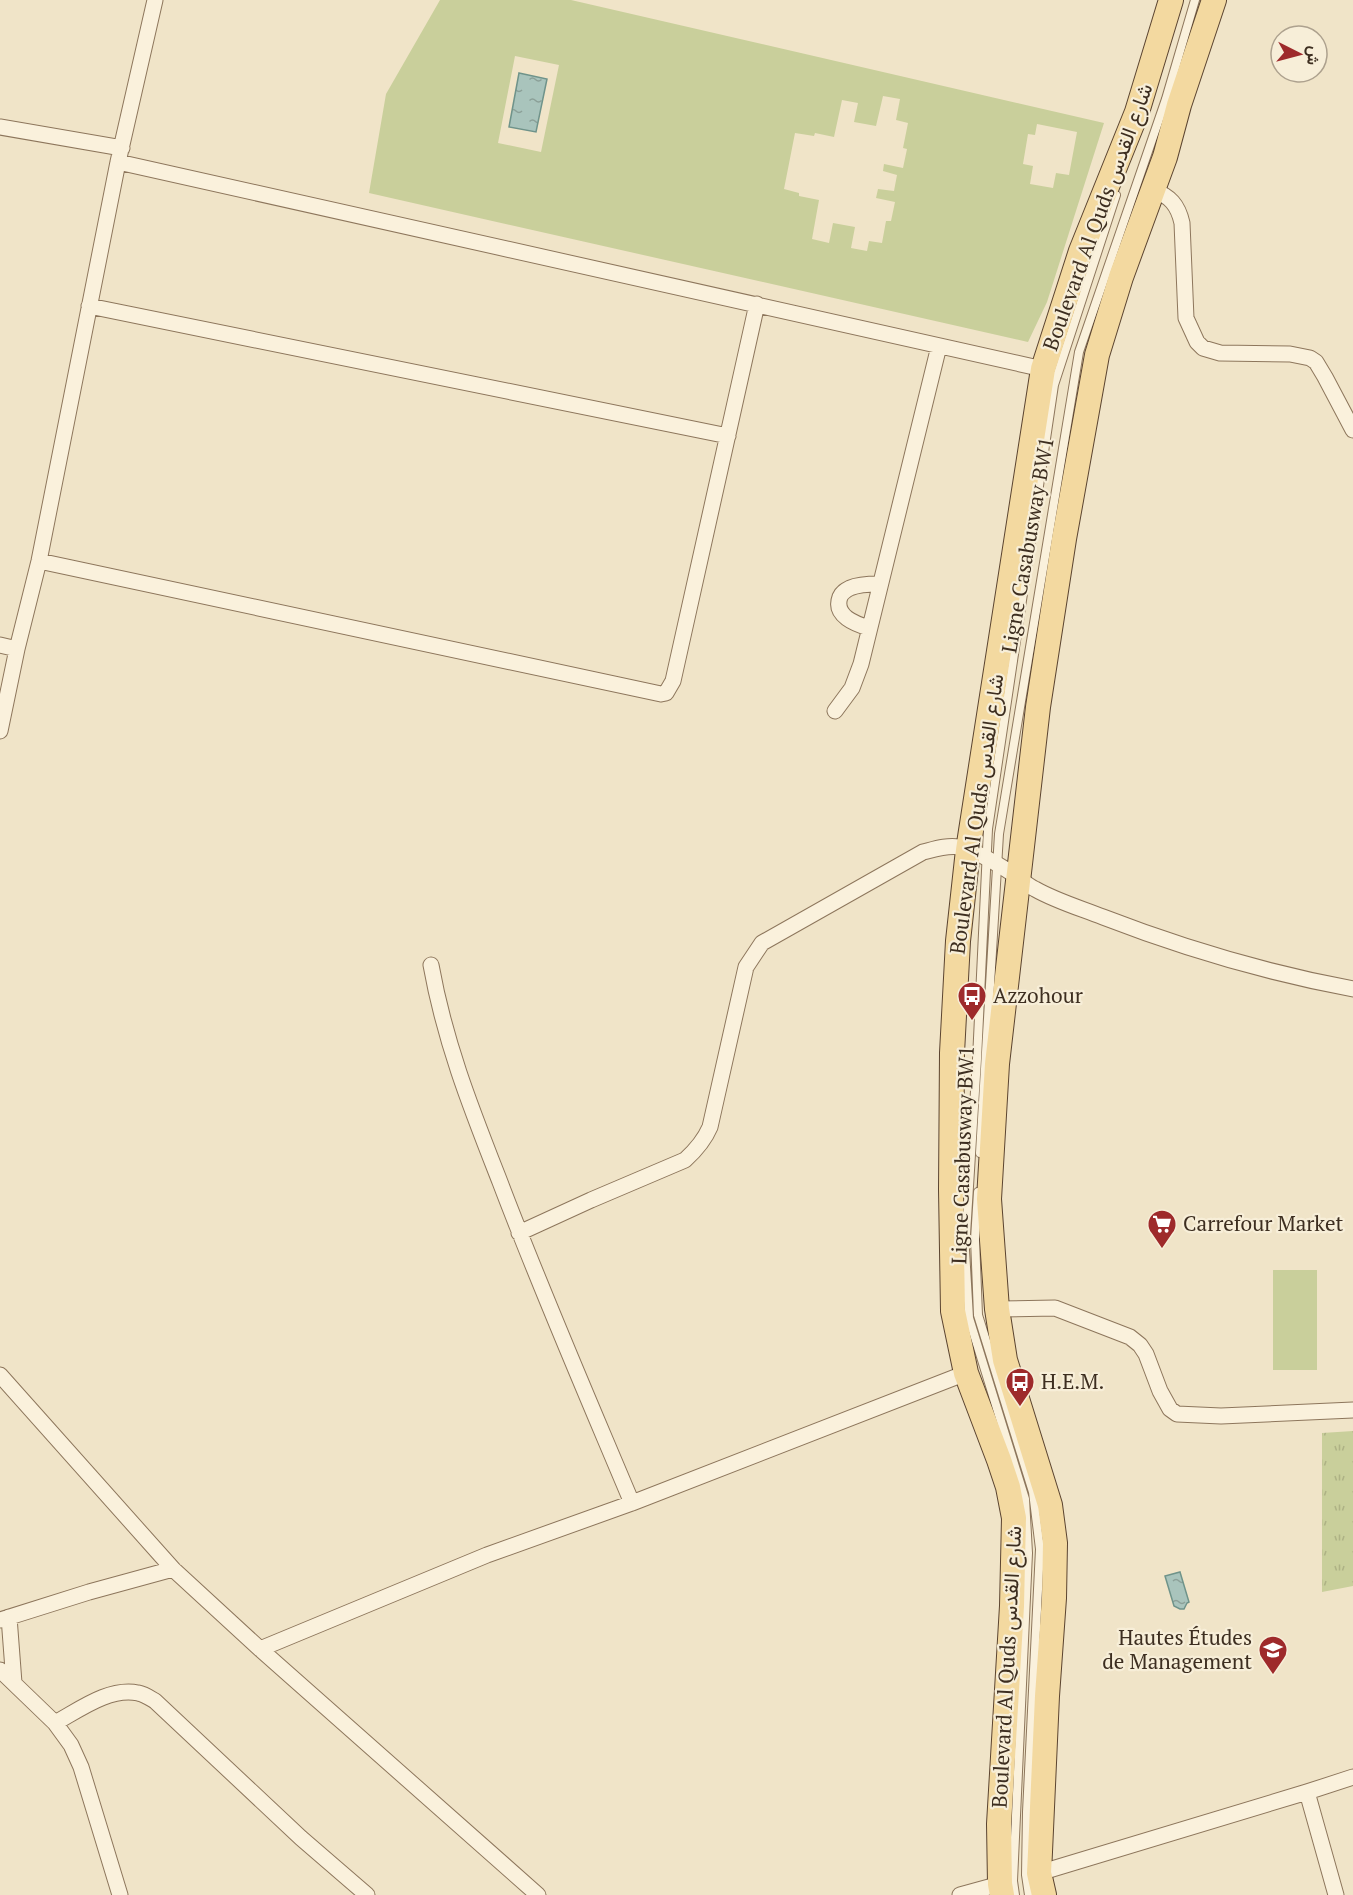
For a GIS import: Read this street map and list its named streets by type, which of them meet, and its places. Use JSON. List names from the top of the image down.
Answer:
{
  "streets": {
    "main road": ["Boulevard Al Quds شارع القدس"],
    "lane": ["Ligne Casabusway BW1"]
  },
  "crossings": [
    ["Boulevard Al Quds شارع القدس", "Ligne Casabusway BW1"]
  ],
  "places": {
    "bus stop": ["Azzohour", "H.E.M."],
    "supermarket": ["Carrefour Market"],
    "school or university": ["Hautes Études de Management"]
  },
  "north": "right"
}
